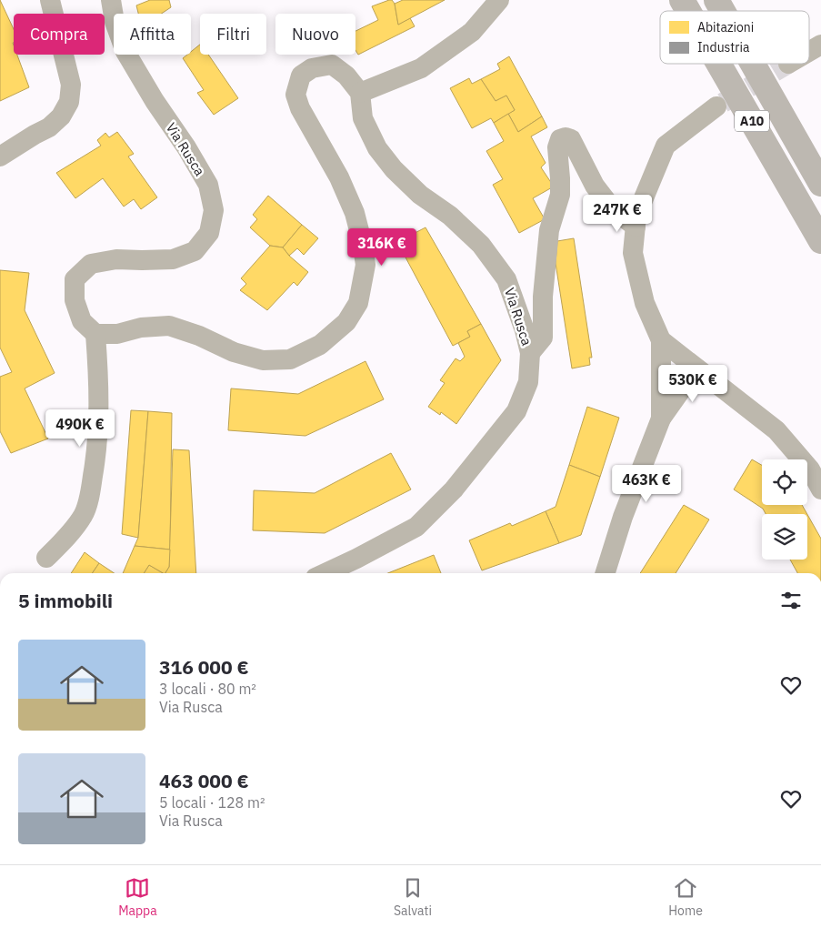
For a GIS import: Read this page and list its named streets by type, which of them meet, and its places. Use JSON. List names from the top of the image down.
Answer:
{
  "streets": {
    "highway": ["A10"],
    "street": ["Via Rusca"]
  },
  "legend": ["Abitazioni", "Industria"],
  "page": {
    "chip": [
      "Compra",
      "Affitta",
      "Filtri",
      "Nuovo"
    ],
    "price": [
      "247K €",
      "316K €",
      "530K €",
      "490K €",
      "463K €"
    ],
    "heading": "5 immobili",
    "list": [
      {
        "name": "316 000 €",
        "note": "3 locali · 80 m² · Via Rusca"
      },
      {
        "name": "463 000 €",
        "note": "5 locali · 128 m² · Via Rusca"
      }
    ],
    "tabs": ["Mappa", "Salvati", "Home"]
  }
}
